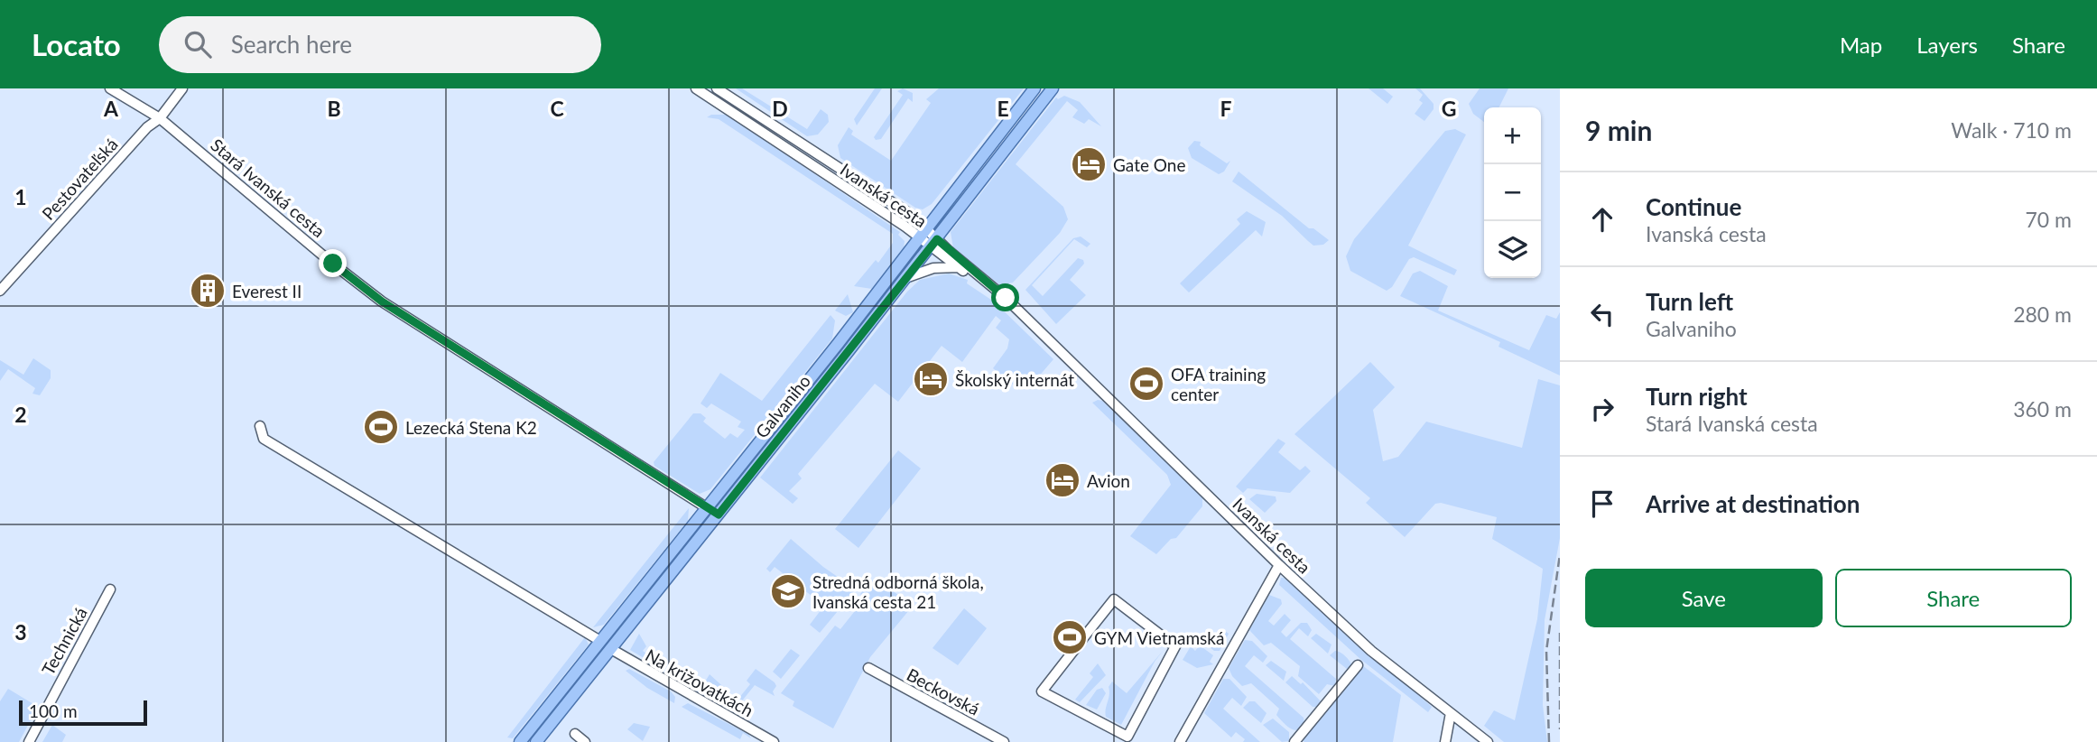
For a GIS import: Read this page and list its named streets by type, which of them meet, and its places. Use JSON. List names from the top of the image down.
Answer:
{
  "streets": {
    "main road": ["Galvaniho"],
    "street": [
      "Pestovateľská",
      "Stará Ivanská cesta",
      "Ivanská cesta",
      "Technická",
      "Na križovatkách",
      "Beckovská"
    ]
  },
  "crossings": [
    ["Pestovateľská", "Stará Ivanská cesta"],
    ["Stará Ivanská cesta", "Galvaniho"],
    ["Ivanská cesta", "Galvaniho"],
    ["Galvaniho", "Na križovatkách"]
  ],
  "places": {
    "hotel": ["Gate One", "Školský internát", "Avion"],
    "building": ["Everest II"],
    "sports": ["OFA training center", "Lezecká Stena K2", "GYM Vietnamská"],
    "school or university": ["Stredná odborná škola, Ivanská cesta 21"]
  },
  "scale_bar": "100 m",
  "page": {
    "header": "Locato",
    "search": "Search here",
    "nav": ["Map", "Layers", "Share"],
    "heading": ["9 min", "Walk · 710 m"],
    "map_buttons": ["+", "−"],
    "list": [
      ["Continue", "Ivanská cesta", "70 m"],
      ["Turn left", "Galvaniho", "280 m"],
      ["Turn right", "Stará Ivanská cesta", "360 m"],
      "Arrive at destination"
    ],
    "buttons": ["Save", "Share"],
    "scale": "100 m"
  },
  "grid": {
    "columns": [
      "A",
      "B",
      "C",
      "D",
      "E",
      "F",
      "G"
    ],
    "rows": ["1", "2", "3"]
  }
}
